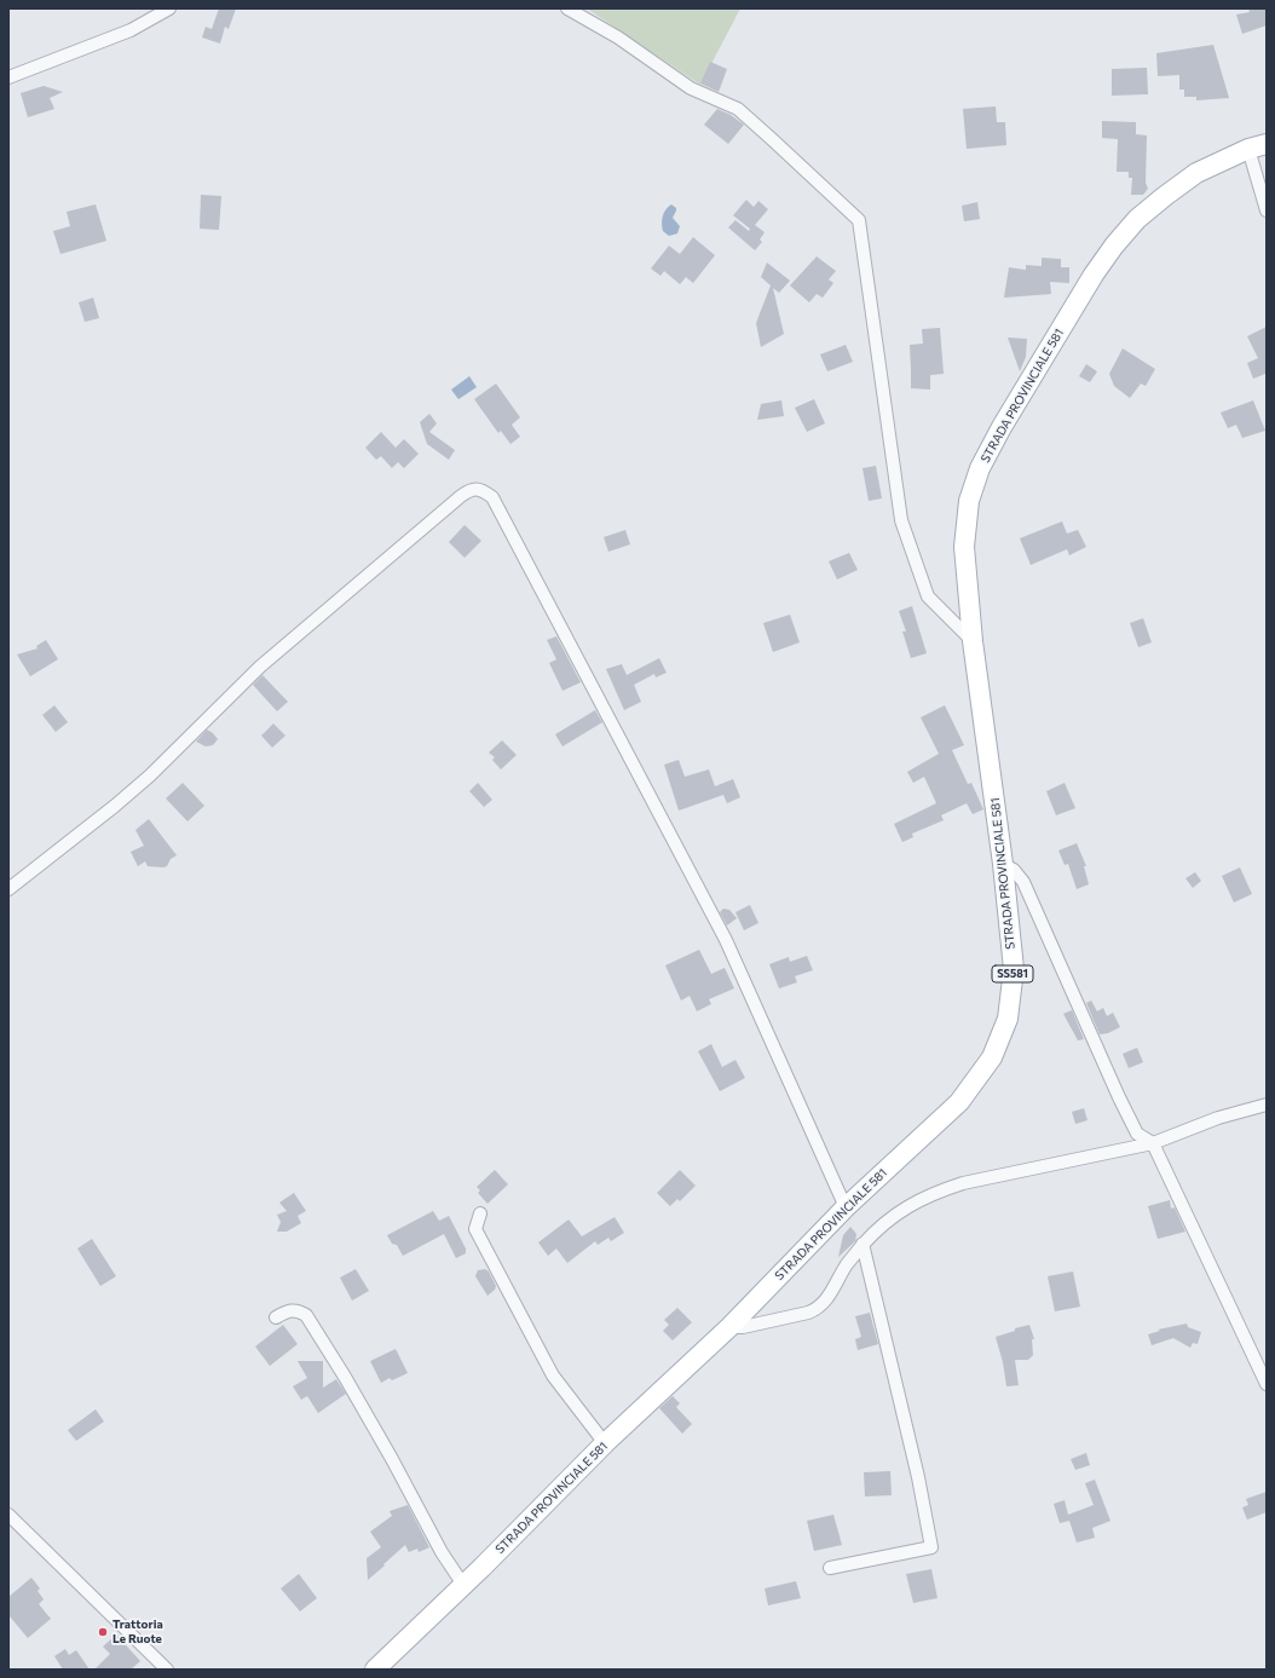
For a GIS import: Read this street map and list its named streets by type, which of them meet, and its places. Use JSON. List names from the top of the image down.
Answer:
{
  "streets": {
    "main road": ["STRADA PROVINCIALE 581", "SS581"]
  },
  "places": ["Trattoria Le Ruote"]
}
